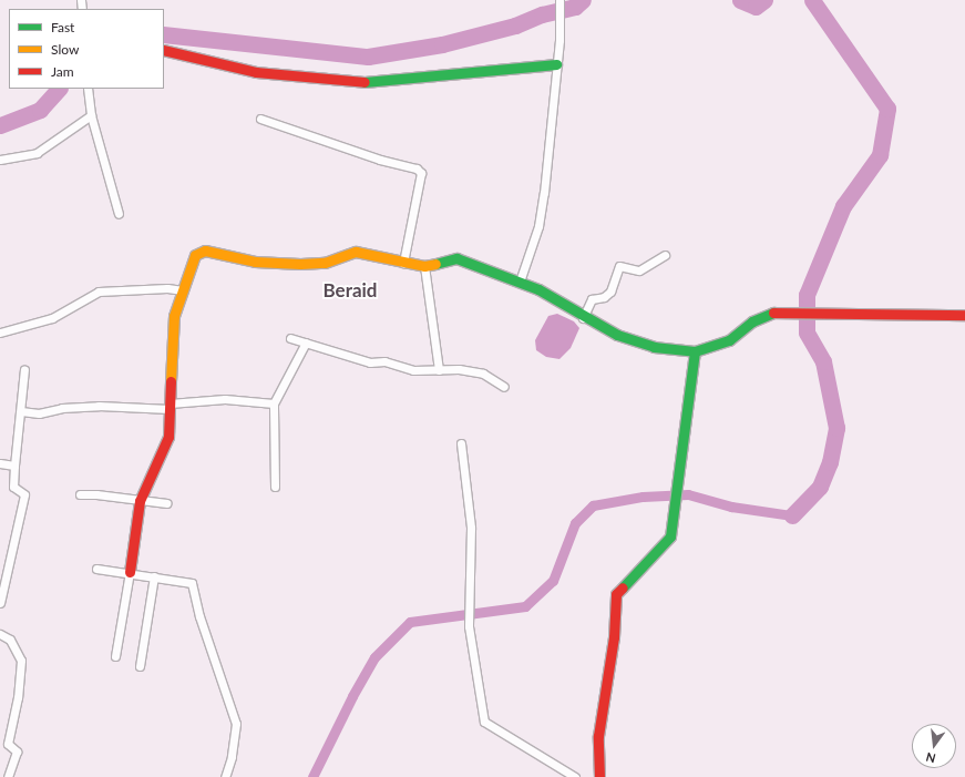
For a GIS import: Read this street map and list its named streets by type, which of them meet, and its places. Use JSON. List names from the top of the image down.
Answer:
{
  "districts": ["Beraid"],
  "legend": ["Fast", "Slow", "Jam"],
  "north": "bottom"
}
